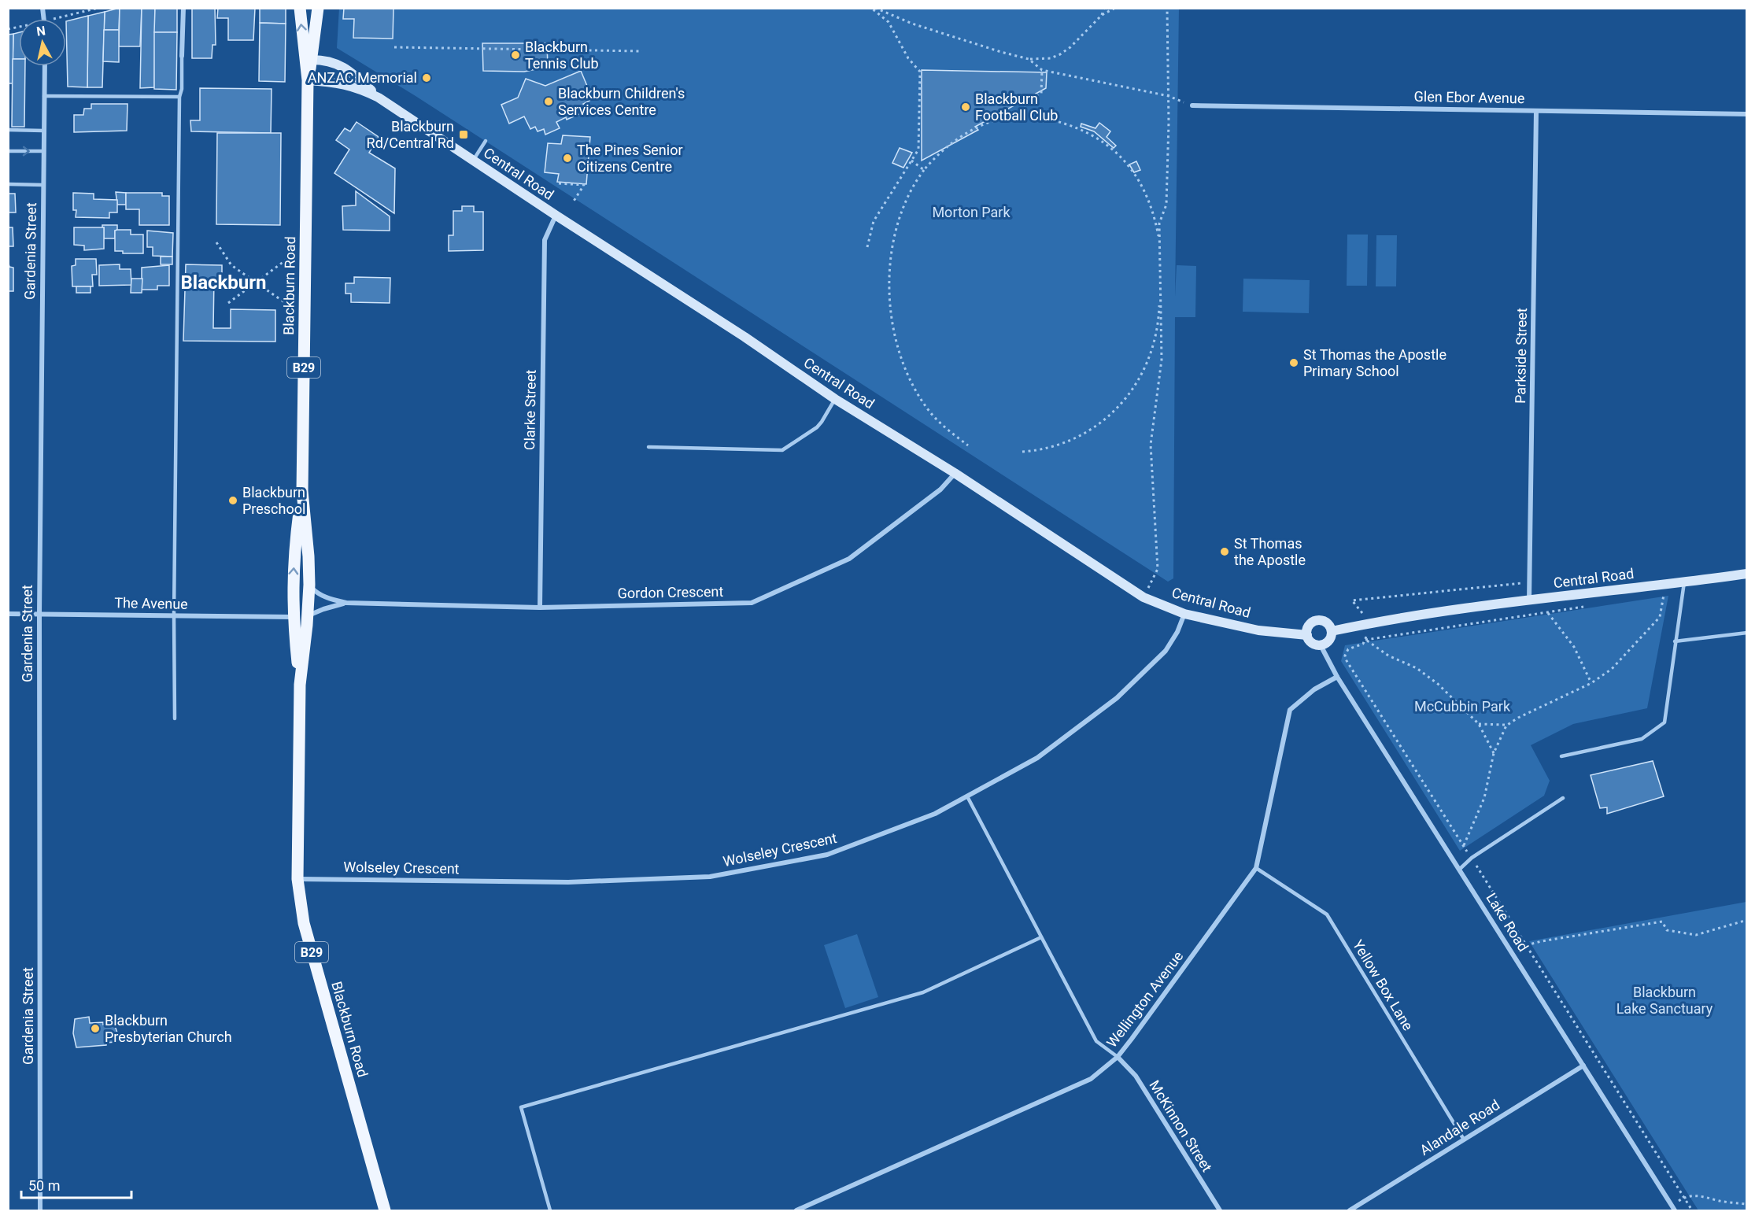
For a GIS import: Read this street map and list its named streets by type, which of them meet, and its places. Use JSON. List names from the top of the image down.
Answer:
{
  "streets": {
    "main road": ["Blackburn Road", "B29"],
    "street": [
      "Glen Ebor Avenue",
      "Central Road",
      "Gardenia Street",
      "Parkside Street",
      "Clarke Street",
      "Gordon Crescent",
      "The Avenue",
      "Wolseley Crescent",
      "Lake Road",
      "Wellington Avenue",
      "McKinnon Street",
      "Alandale Road"
    ],
    "lane": ["Yellow Box Lane"]
  },
  "crossings": [
    ["Glen Ebor Avenue", "Parkside Street"],
    ["Central Road", "Blackburn Road"],
    ["Central Road", "Parkside Street"],
    ["Central Road", "Clarke Street"],
    ["Central Road", "Gordon Crescent"],
    ["Central Road", "Wolseley Crescent"],
    ["Central Road", "Lake Road"],
    ["Gardenia Street", "The Avenue"],
    ["Blackburn Road", "Gordon Crescent"],
    ["Blackburn Road", "The Avenue"],
    ["Blackburn Road", "Wolseley Crescent"],
    ["Clarke Street", "Gordon Crescent"],
    ["Lake Road", "Wellington Avenue"],
    ["Lake Road", "Alandale Road"],
    ["Yellow Box Lane", "Wellington Avenue"],
    ["Yellow Box Lane", "Alandale Road"],
    ["Wellington Avenue", "McKinnon Street"]
  ],
  "districts": ["Blackburn"],
  "parks": ["Morton Park", "McCubbin Park", "Blackburn Lake Sanctuary"],
  "places": {
    "other": [
      "Blackburn Tennis Club",
      "ANZAC Memorial",
      "Blackburn Children's Services Centre",
      "Blackburn Football Club",
      "The Pines Senior Citizens Centre",
      "St Thomas the Apostle Primary School",
      "Blackburn Preschool",
      "St Thomas the Apostle",
      "Blackburn Presbyterian Church"
    ],
    "transit": ["Blackburn Rd/Central Rd"]
  },
  "scale_bar": "50 m",
  "north": "top"
}
